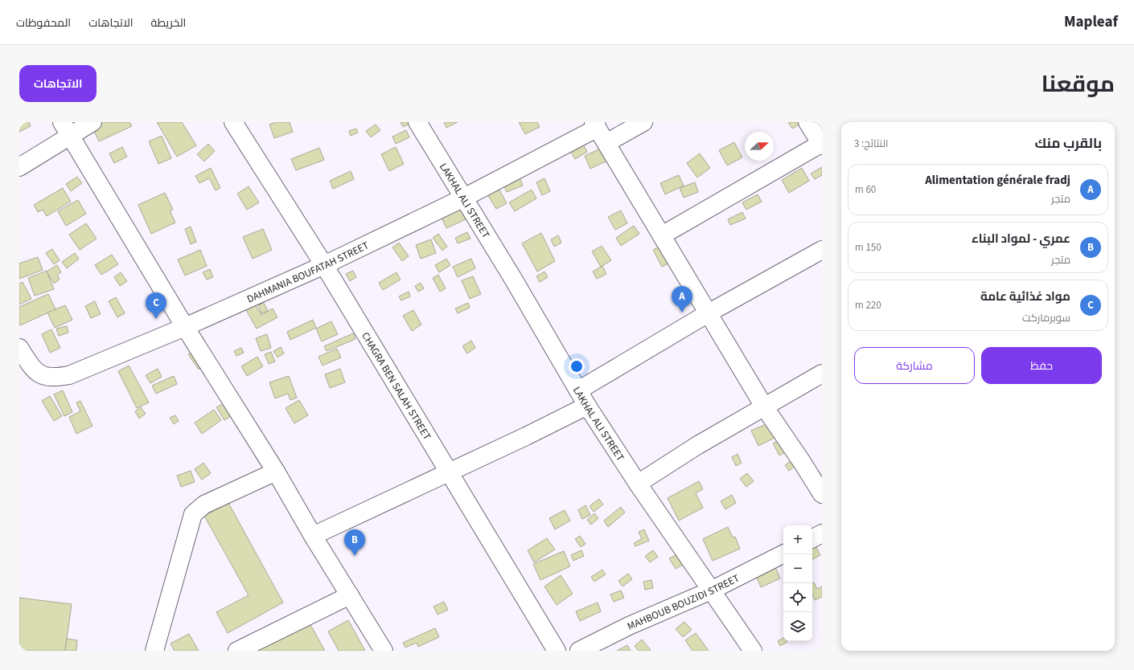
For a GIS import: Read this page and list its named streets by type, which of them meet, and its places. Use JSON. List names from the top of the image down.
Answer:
{
  "streets": {
    "street": [
      "LAKHAL ALI STREET",
      "DAHMANIA BOUFATAH STREET",
      "CHAGRA BEN SALAH STREET",
      "MAHBOUB BOUZIDI STREET"
    ]
  },
  "crossings": [
    ["LAKHAL ALI STREET", "DAHMANIA BOUFATAH STREET"],
    ["LAKHAL ALI STREET", "MAHBOUB BOUZIDI STREET"],
    ["DAHMANIA BOUFATAH STREET", "CHAGRA BEN SALAH STREET"]
  ],
  "north": "right",
  "page": {
    "header": "Mapleaf",
    "nav": ["الخريطة", "الاتجاهات", "المحفوظات"],
    "title": "موقعنا",
    "buttons": [
      "الاتجاهات",
      ["حفظ", "مشاركة"]
    ],
    "heading": ["بالقرب منك", "النتائج: 3"],
    "list": [
      {
        "mark": "A",
        "name": "Alimentation générale fradj",
        "note": "متجر",
        "value": "60 m"
      },
      {
        "mark": "B",
        "name": "عمري - لمواد البناء",
        "note": "متجر",
        "value": "150 m"
      },
      {
        "mark": "C",
        "name": "مواد غذائية عامة",
        "note": "سوبرماركت",
        "value": "220 m"
      }
    ],
    "pins": ["A", "C", "B"],
    "map_buttons": ["+", "−"]
  }
}
